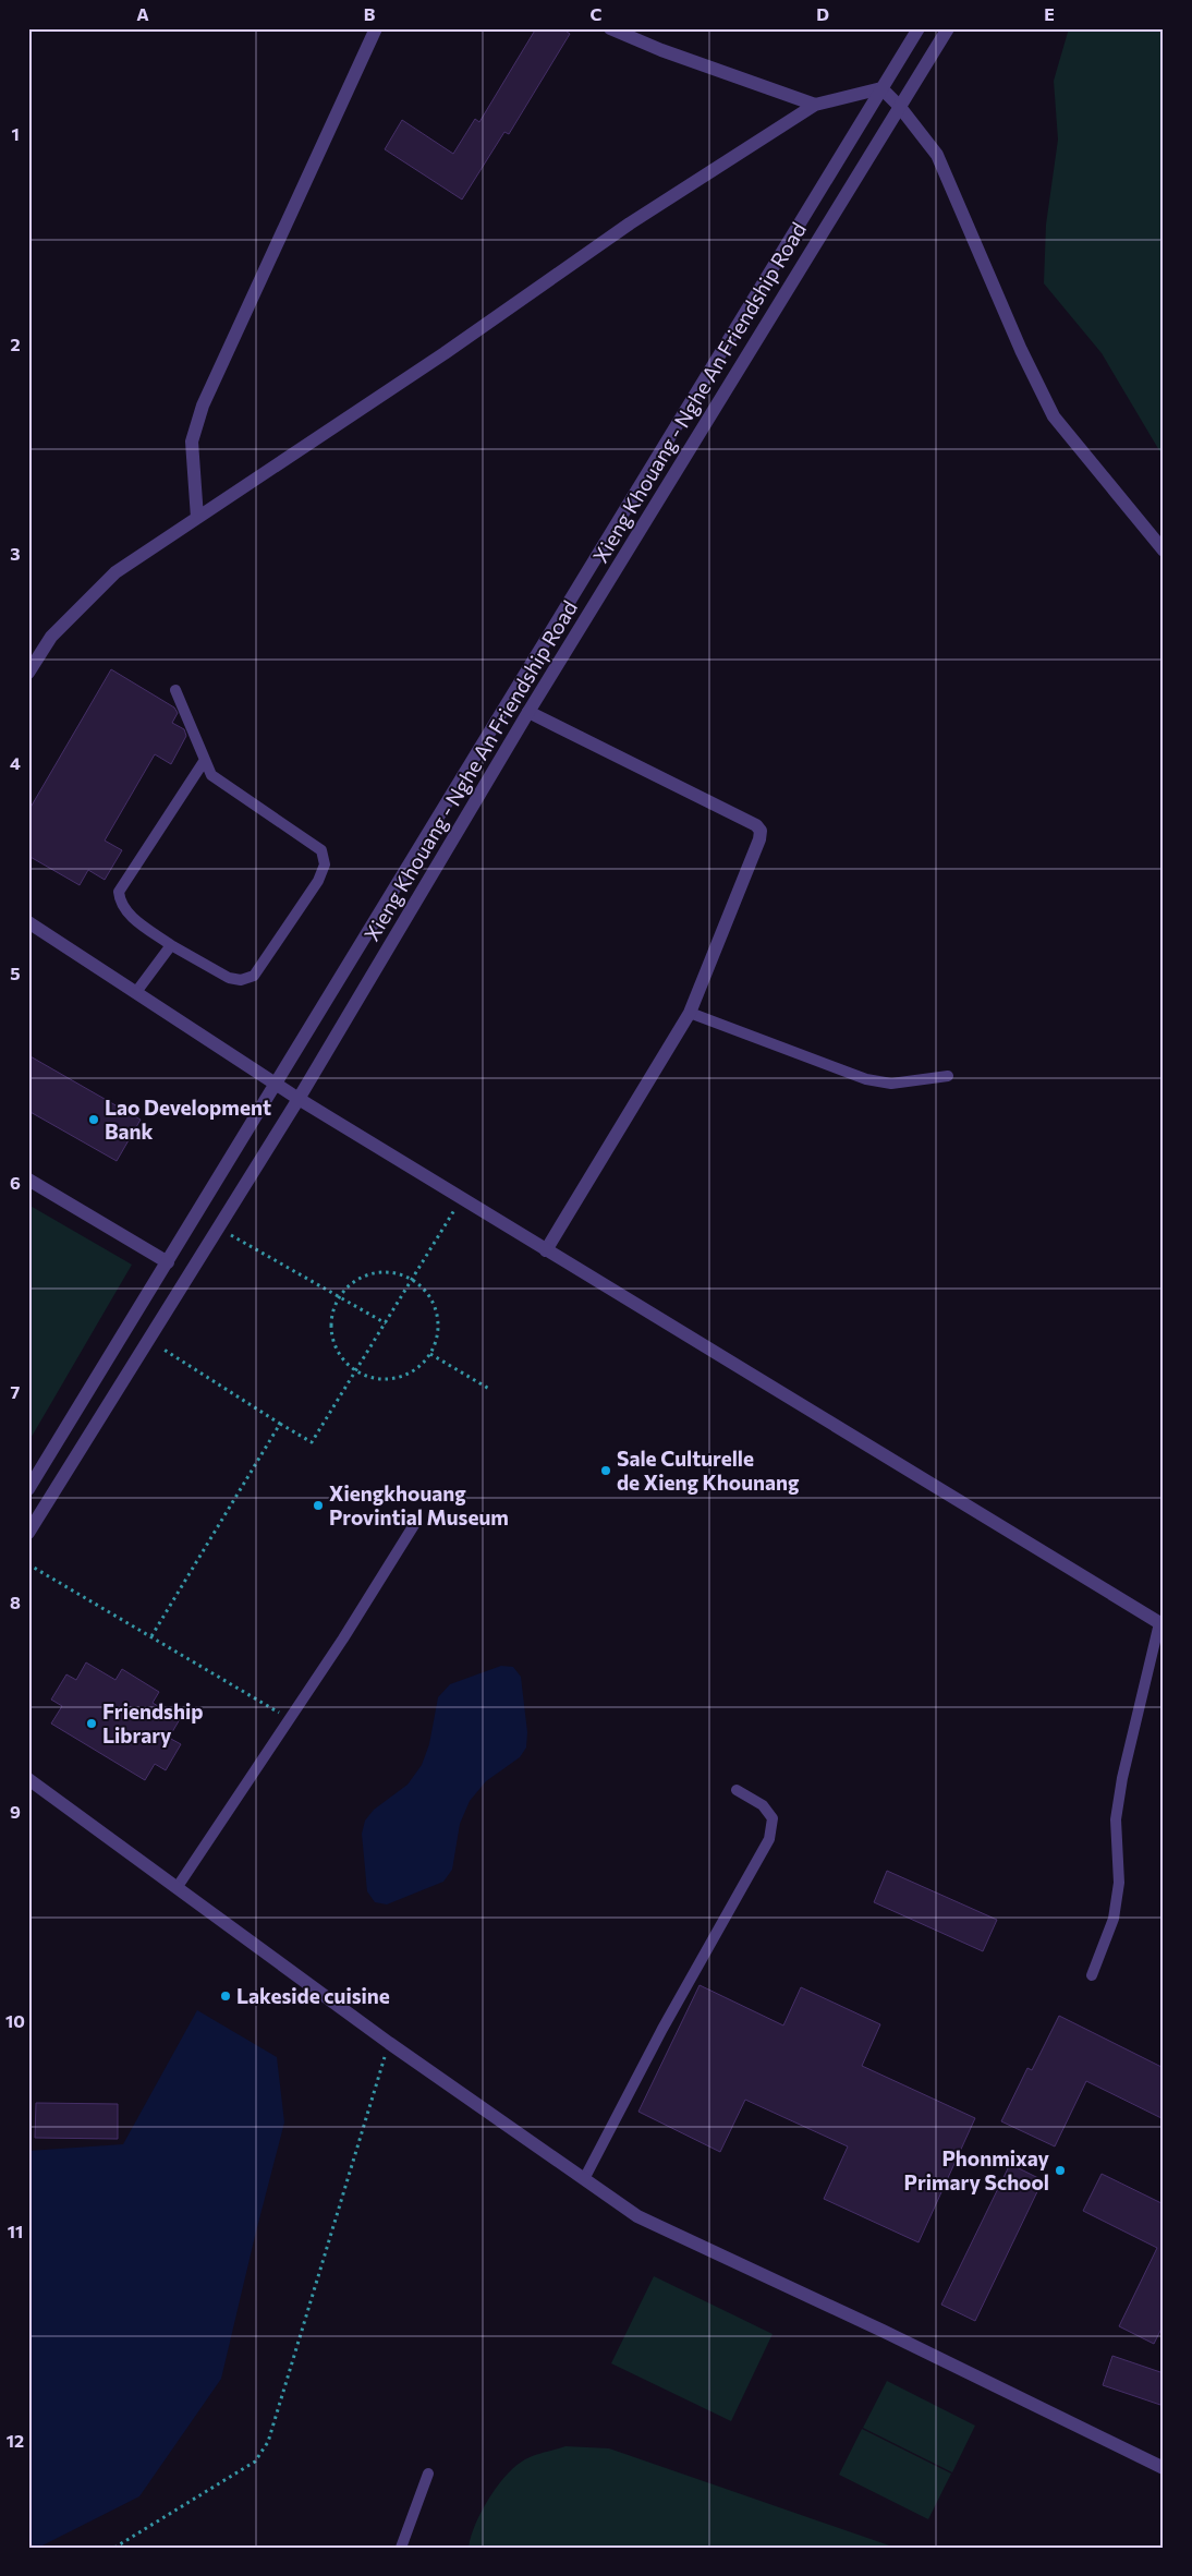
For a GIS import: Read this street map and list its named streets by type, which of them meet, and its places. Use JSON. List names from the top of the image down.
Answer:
{
  "streets": {
    "street": ["Xieng Khouang - Nghe An Friendship Road"]
  },
  "places": [
    "Lao Development Bank",
    "Sale Culturelle de Xieng Khounang",
    "Xiengkhouang Provintial Museum",
    "Friendship Library",
    "Lakeside cuisine",
    "Phonmixay Primary School"
  ],
  "grid": {
    "columns": [
      "A",
      "B",
      "C",
      "D",
      "E"
    ],
    "rows": [
      "1",
      "2",
      "3",
      "4",
      "5",
      "6",
      "7",
      "8",
      "9",
      "10",
      "11",
      "12"
    ]
  }
}
